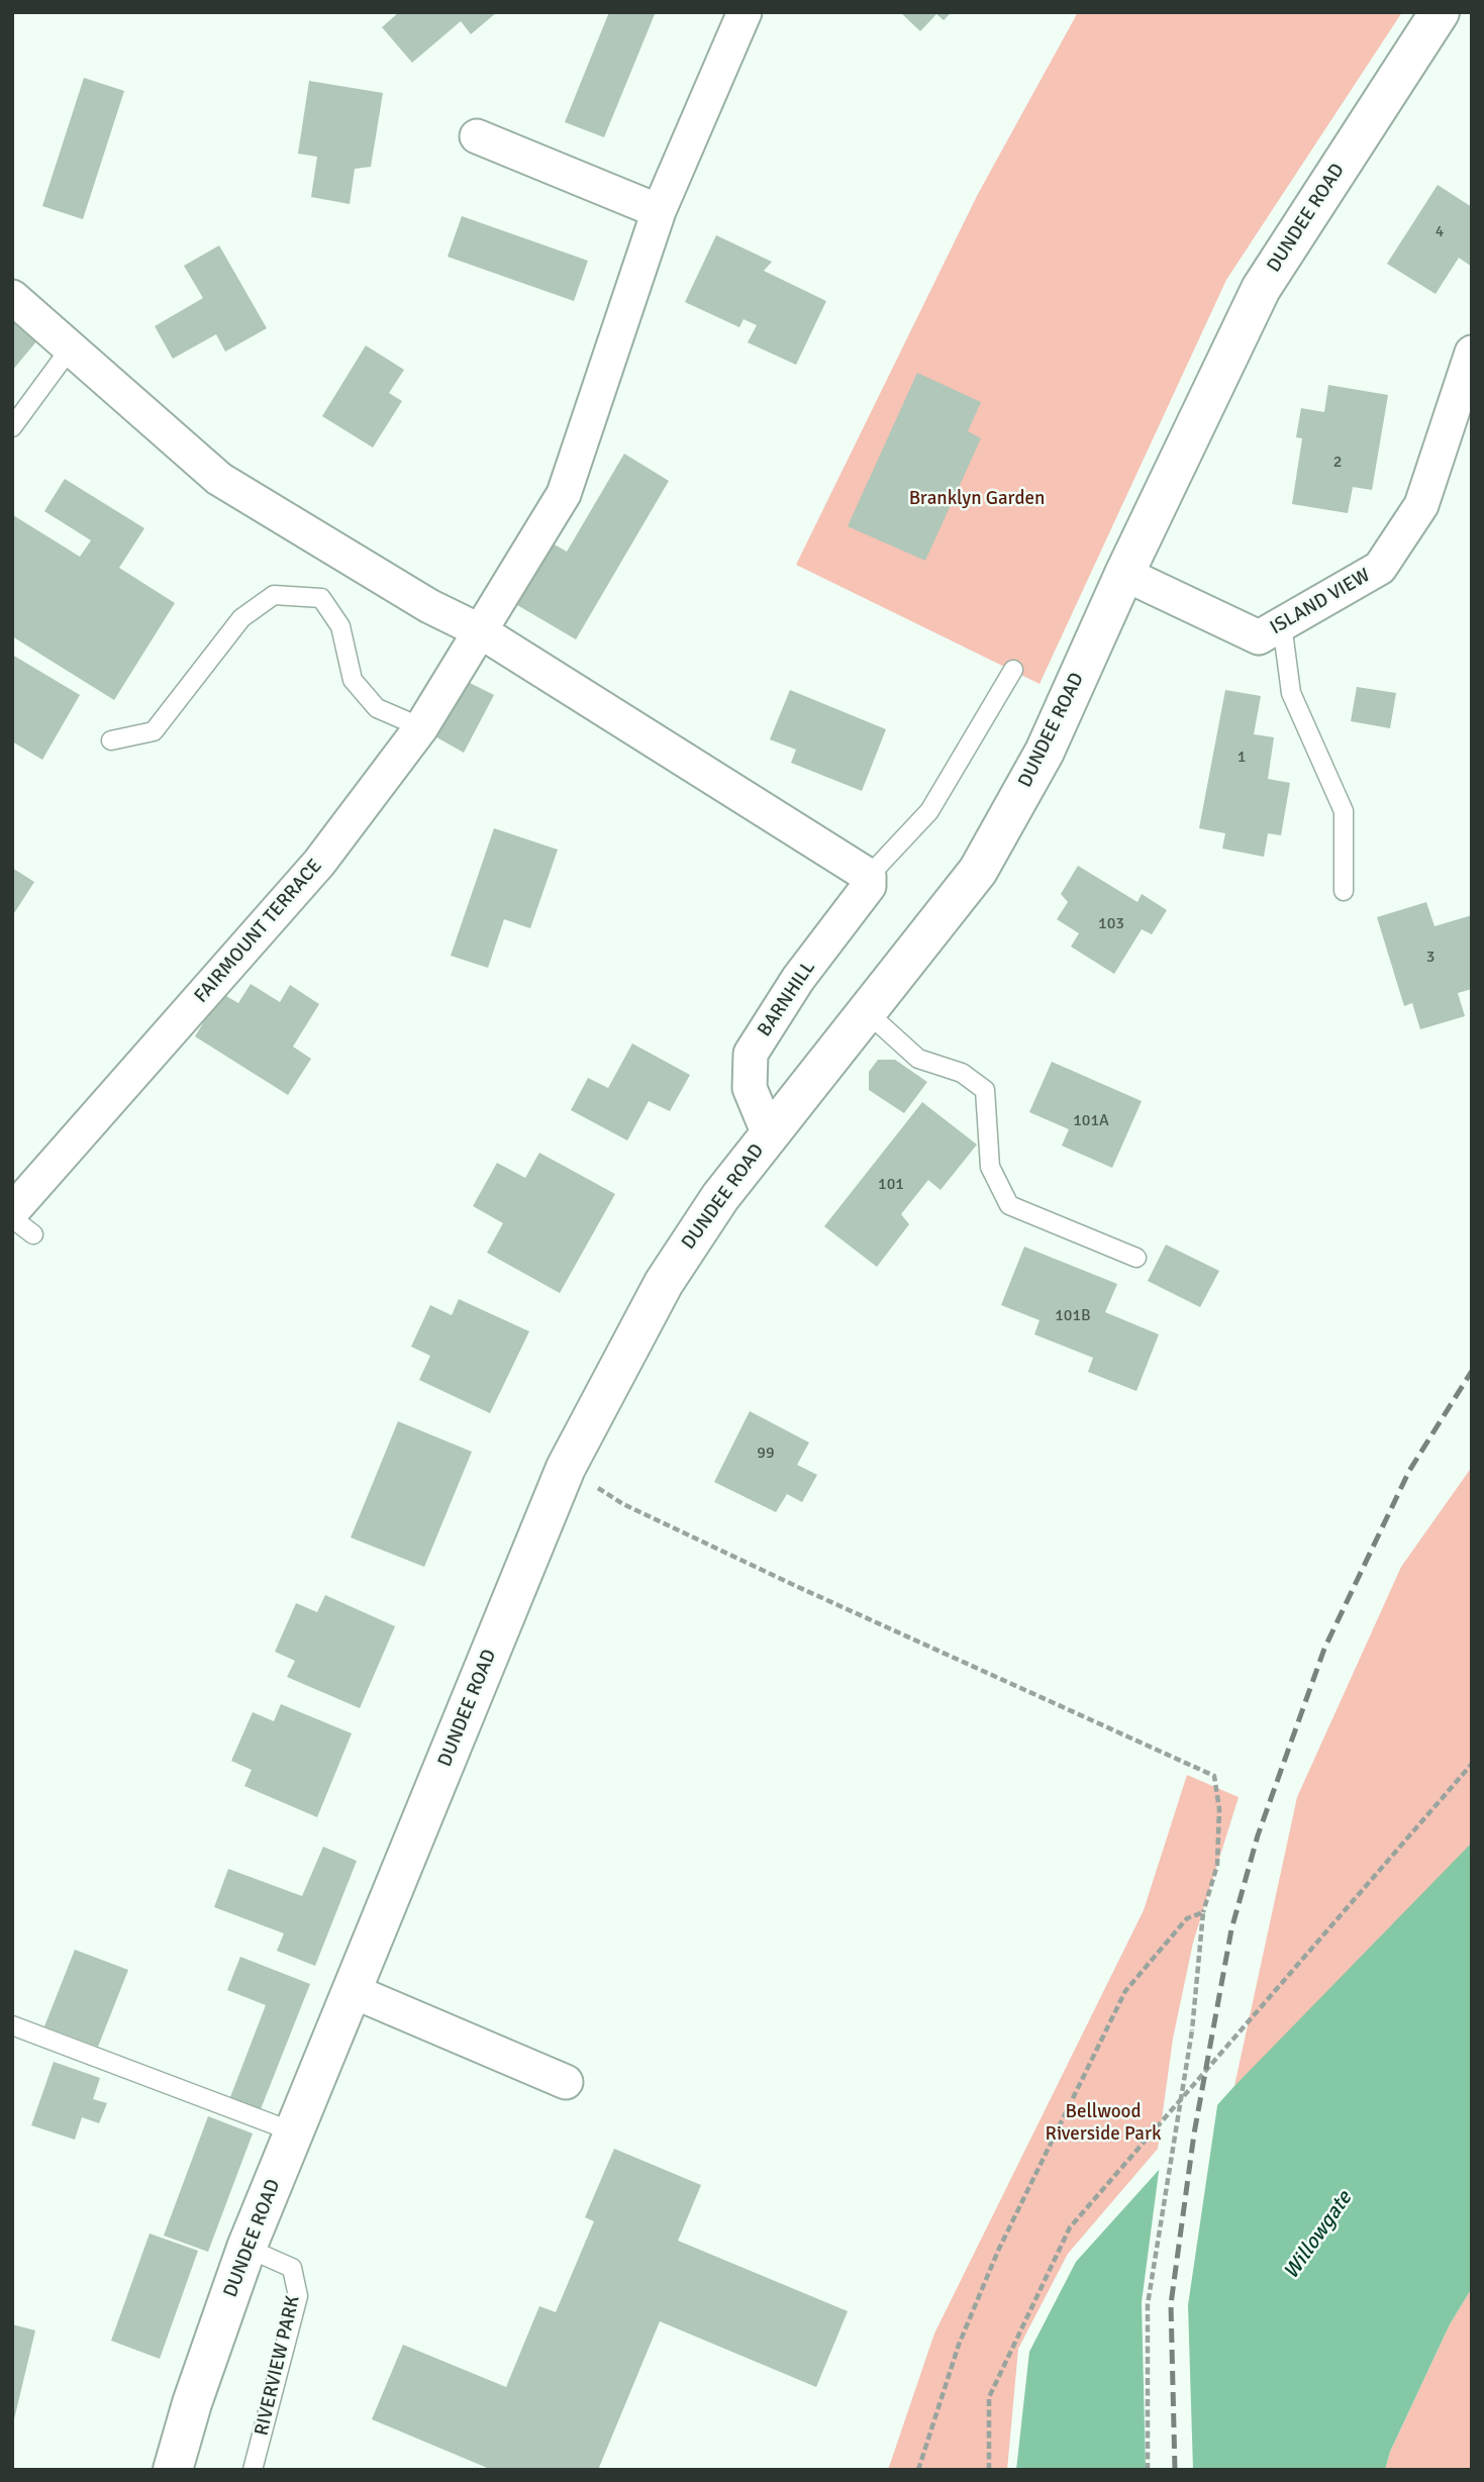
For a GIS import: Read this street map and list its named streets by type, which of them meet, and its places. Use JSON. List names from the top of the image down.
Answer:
{
  "streets": {
    "main road": ["DUNDEE ROAD"],
    "street": ["ISLAND VIEW", "FAIRMOUNT TERRACE", "BARNHILL"],
    "lane": ["RIVERVIEW PARK"]
  },
  "crossings": [
    ["DUNDEE ROAD", "ISLAND VIEW"],
    ["DUNDEE ROAD", "BARNHILL"],
    ["DUNDEE ROAD", "RIVERVIEW PARK"]
  ],
  "water": ["Willowgate"],
  "parks": ["Branklyn Garden", "Bellwood Riverside Park"],
  "house_numbers": [
    "4",
    "2",
    "1",
    "103",
    "3",
    "101A",
    "101",
    "101B",
    "99"
  ]
}
